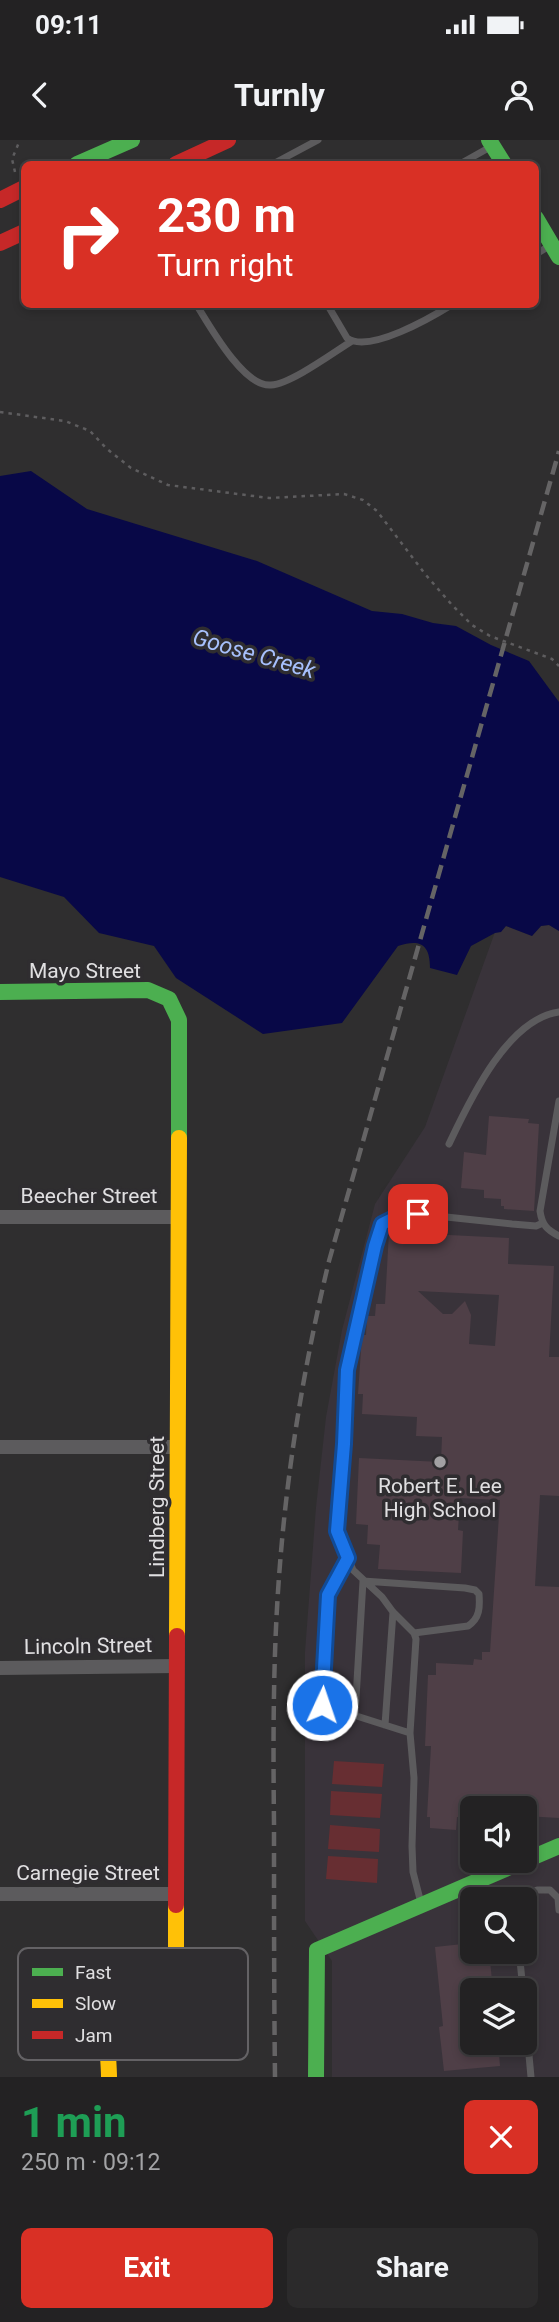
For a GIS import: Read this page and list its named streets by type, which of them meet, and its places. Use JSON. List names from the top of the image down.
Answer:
{
  "streets": {
    "main road": ["Mayo Street", "Lindberg Street"],
    "street": ["Beecher Street", "Lincoln Street", "Carnegie Street"]
  },
  "crossings": [
    ["Mayo Street", "Lindberg Street"],
    ["Beecher Street", "Lindberg Street"],
    ["Lindberg Street", "Lincoln Street"],
    ["Lindberg Street", "Carnegie Street"]
  ],
  "water": ["Goose Creek"],
  "places": ["Robert E. Lee High School"],
  "legend": ["Fast", "Slow", "Jam"],
  "page": {
    "status": "09:11",
    "header": "Turnly",
    "turn": ["230 m", "Turn right"],
    "heading": ["1 min", "250 m · 09:12"],
    "buttons": ["Exit", "Share"]
  }
}
